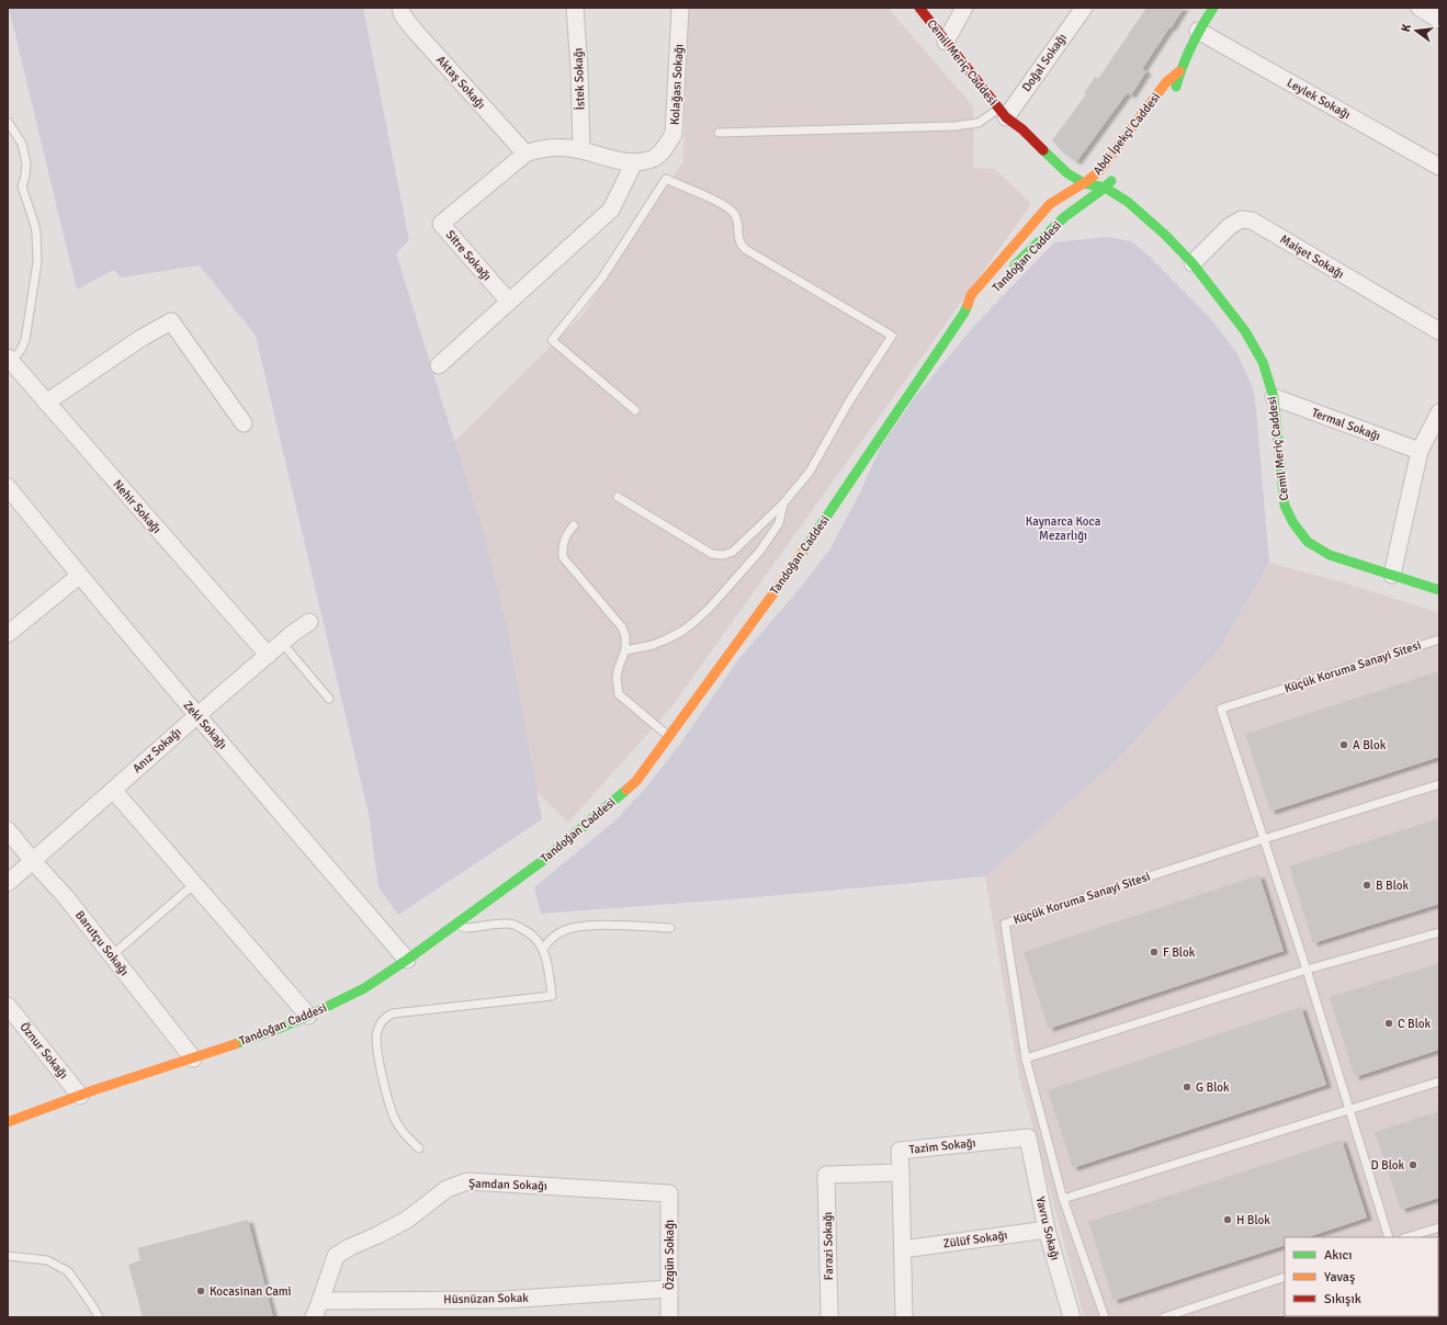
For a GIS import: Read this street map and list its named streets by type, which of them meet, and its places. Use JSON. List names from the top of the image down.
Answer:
{
  "streets": {
    "street": [
      "Cemil Meriç Caddesi",
      "Doğal Sokağı",
      "İstek Sokağı",
      "Aktaş Sokağı",
      "Kolağası Sokağı",
      "Leylek Sokağı",
      "Abdi İpekçi Caddesi",
      "Sitre Sokağı",
      "Tandoğan Caddesi",
      "Maişet Sokağı",
      "Termal Sokağı",
      "Nehir Sokağı",
      "Zeki Sokağı",
      "Anız Sokağı",
      "Barutçu Sokağı",
      "Öznur Sokağı",
      "Tazim Sokağı",
      "Şamdan Sokağı",
      "Yavru Sokağı",
      "Zülüf Sokağı",
      "Farazi Sokağı",
      "Özgün Sokağı",
      "Hüsnüzan Sokak"
    ],
    "lane": ["Küçük Koruma Sanayi Sitesi"]
  },
  "crossings": [
    ["Cemil Meriç Caddesi", "Doğal Sokağı"],
    ["Cemil Meriç Caddesi", "Abdi İpekçi Caddesi"],
    ["Cemil Meriç Caddesi", "Maişet Sokağı"],
    ["Cemil Meriç Caddesi", "Termal Sokağı"],
    ["İstek Sokağı", "Kolağası Sokağı"],
    ["İstek Sokağı", "Sitre Sokağı"],
    ["Aktaş Sokağı", "Sitre Sokağı"],
    ["Kolağası Sokağı", "Sitre Sokağı"],
    ["Leylek Sokağı", "Abdi İpekçi Caddesi"],
    ["Abdi İpekçi Caddesi", "Tandoğan Caddesi"],
    ["Tandoğan Caddesi", "Zeki Sokağı"],
    ["Tandoğan Caddesi", "Barutçu Sokağı"],
    ["Tandoğan Caddesi", "Öznur Sokağı"],
    ["Nehir Sokağı", "Anız Sokağı"],
    ["Zeki Sokağı", "Anız Sokağı"],
    ["Anız Sokağı", "Barutçu Sokağı"],
    ["Tazim Sokağı", "Yavru Sokağı"],
    ["Tazim Sokağı", "Farazi Sokağı"],
    ["Şamdan Sokağı", "Özgün Sokağı"],
    ["Şamdan Sokağı", "Hüsnüzan Sokak"],
    ["Yavru Sokağı", "Zülüf Sokağı"],
    ["Özgün Sokağı", "Hüsnüzan Sokak"]
  ],
  "parks": ["Kaynarca Koca Mezarlığı"],
  "places": [
    "A Blok",
    "B Blok",
    "F Blok",
    "C Blok",
    "G Blok",
    "D Blok",
    "H Blok",
    "Kocasinan Cami"
  ],
  "legend": ["Akıcı", "Yavaş", "Sıkışık"],
  "north": "left"
}
